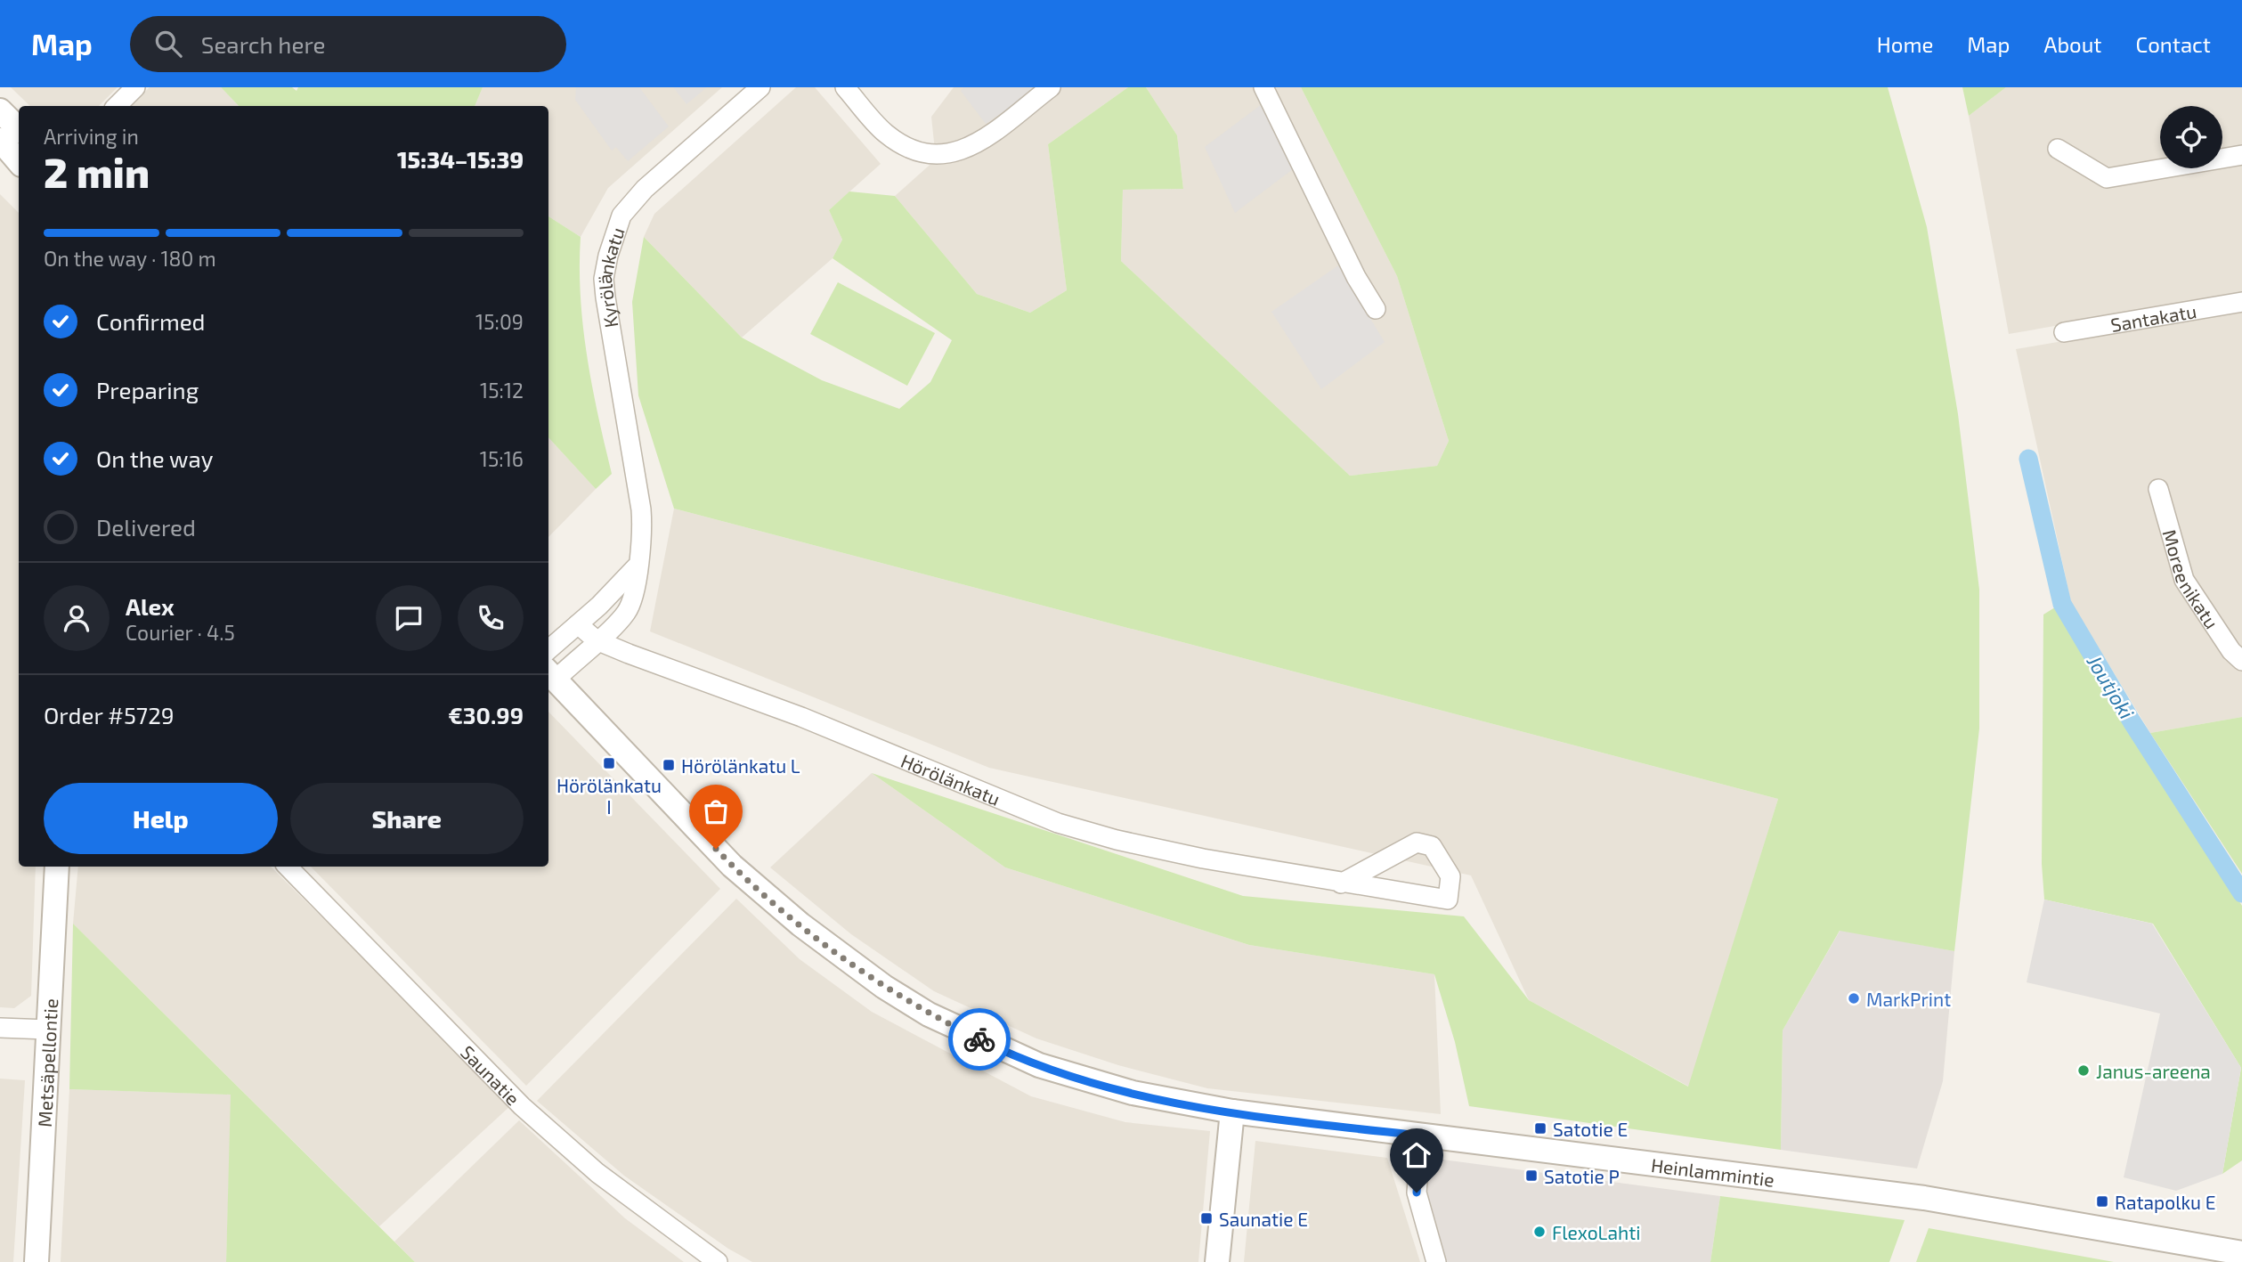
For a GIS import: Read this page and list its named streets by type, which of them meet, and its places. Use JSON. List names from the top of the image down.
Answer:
{
  "streets": {
    "street": [
      "Kyrölänkatu",
      "Santakatu",
      "Moreenikatu",
      "Hörölänkatu",
      "Metsäpellontie",
      "Saunatie",
      "Heinlammintie"
    ]
  },
  "crossings": [
    ["Kyrölänkatu", "Hörölänkatu"],
    ["Kyrölänkatu", "Heinlammintie"]
  ],
  "water": ["Joutjoki"],
  "places": {
    "transit": [
      "Hörölänkatu I",
      "Hörölänkatu L",
      "Satotie E",
      "Satotie P",
      "Ratapolku E",
      "Saunatie E"
    ],
    "other": ["MarkPrint", "Janus-areena", "FlexoLahti"]
  },
  "page": {
    "header": "Map",
    "search": "Search here",
    "nav": [
      "Home",
      "Map",
      "About",
      "Contact"
    ],
    "heading": ["2 min", "Arriving in", "15:34–15:39"],
    "panel": [
      "Alex",
      "Courier · 4.5",
      "Order #5729",
      "€30.99"
    ],
    "bar": "On the way · 180 m",
    "list": [
      ["Confirmed", "15:09"],
      ["Preparing", "15:12"],
      ["On the way", "15:16"],
      "Delivered"
    ],
    "buttons": ["Help", "Share"]
  }
}
